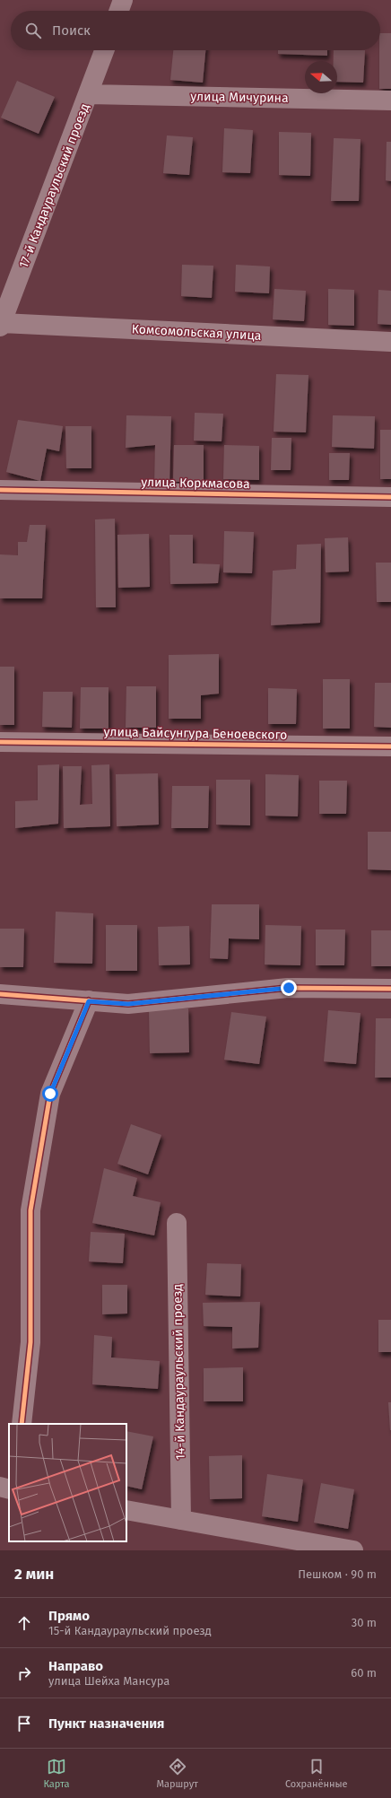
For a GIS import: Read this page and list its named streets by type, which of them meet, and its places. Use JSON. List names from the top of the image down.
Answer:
{
  "streets": {
    "street": [
      "улица Мичурина",
      "17-й Кандаураульский проезд",
      "Комсомольская улица",
      "улица Коркмасова",
      "улица Байсунгура Беноевского",
      "14-й Кандаураульский проезд"
    ]
  },
  "crossings": [
    ["улица Мичурина", "17-й Кандаураульский проезд"],
    ["17-й Кандаураульский проезд", "Комсомольская улица"]
  ],
  "north": "left",
  "page": {
    "search": "Поиск",
    "heading": ["2 мин", "Пешком · 90 m"],
    "list": [
      ["Прямо", "15-й Кандаураульский проезд", "30 m"],
      ["Направо", "улица Шейха Мансура", "60 m"],
      "Пункт назначения"
    ],
    "nav": ["Карта", "Маршрут", "Сохранённые"]
  }
}
